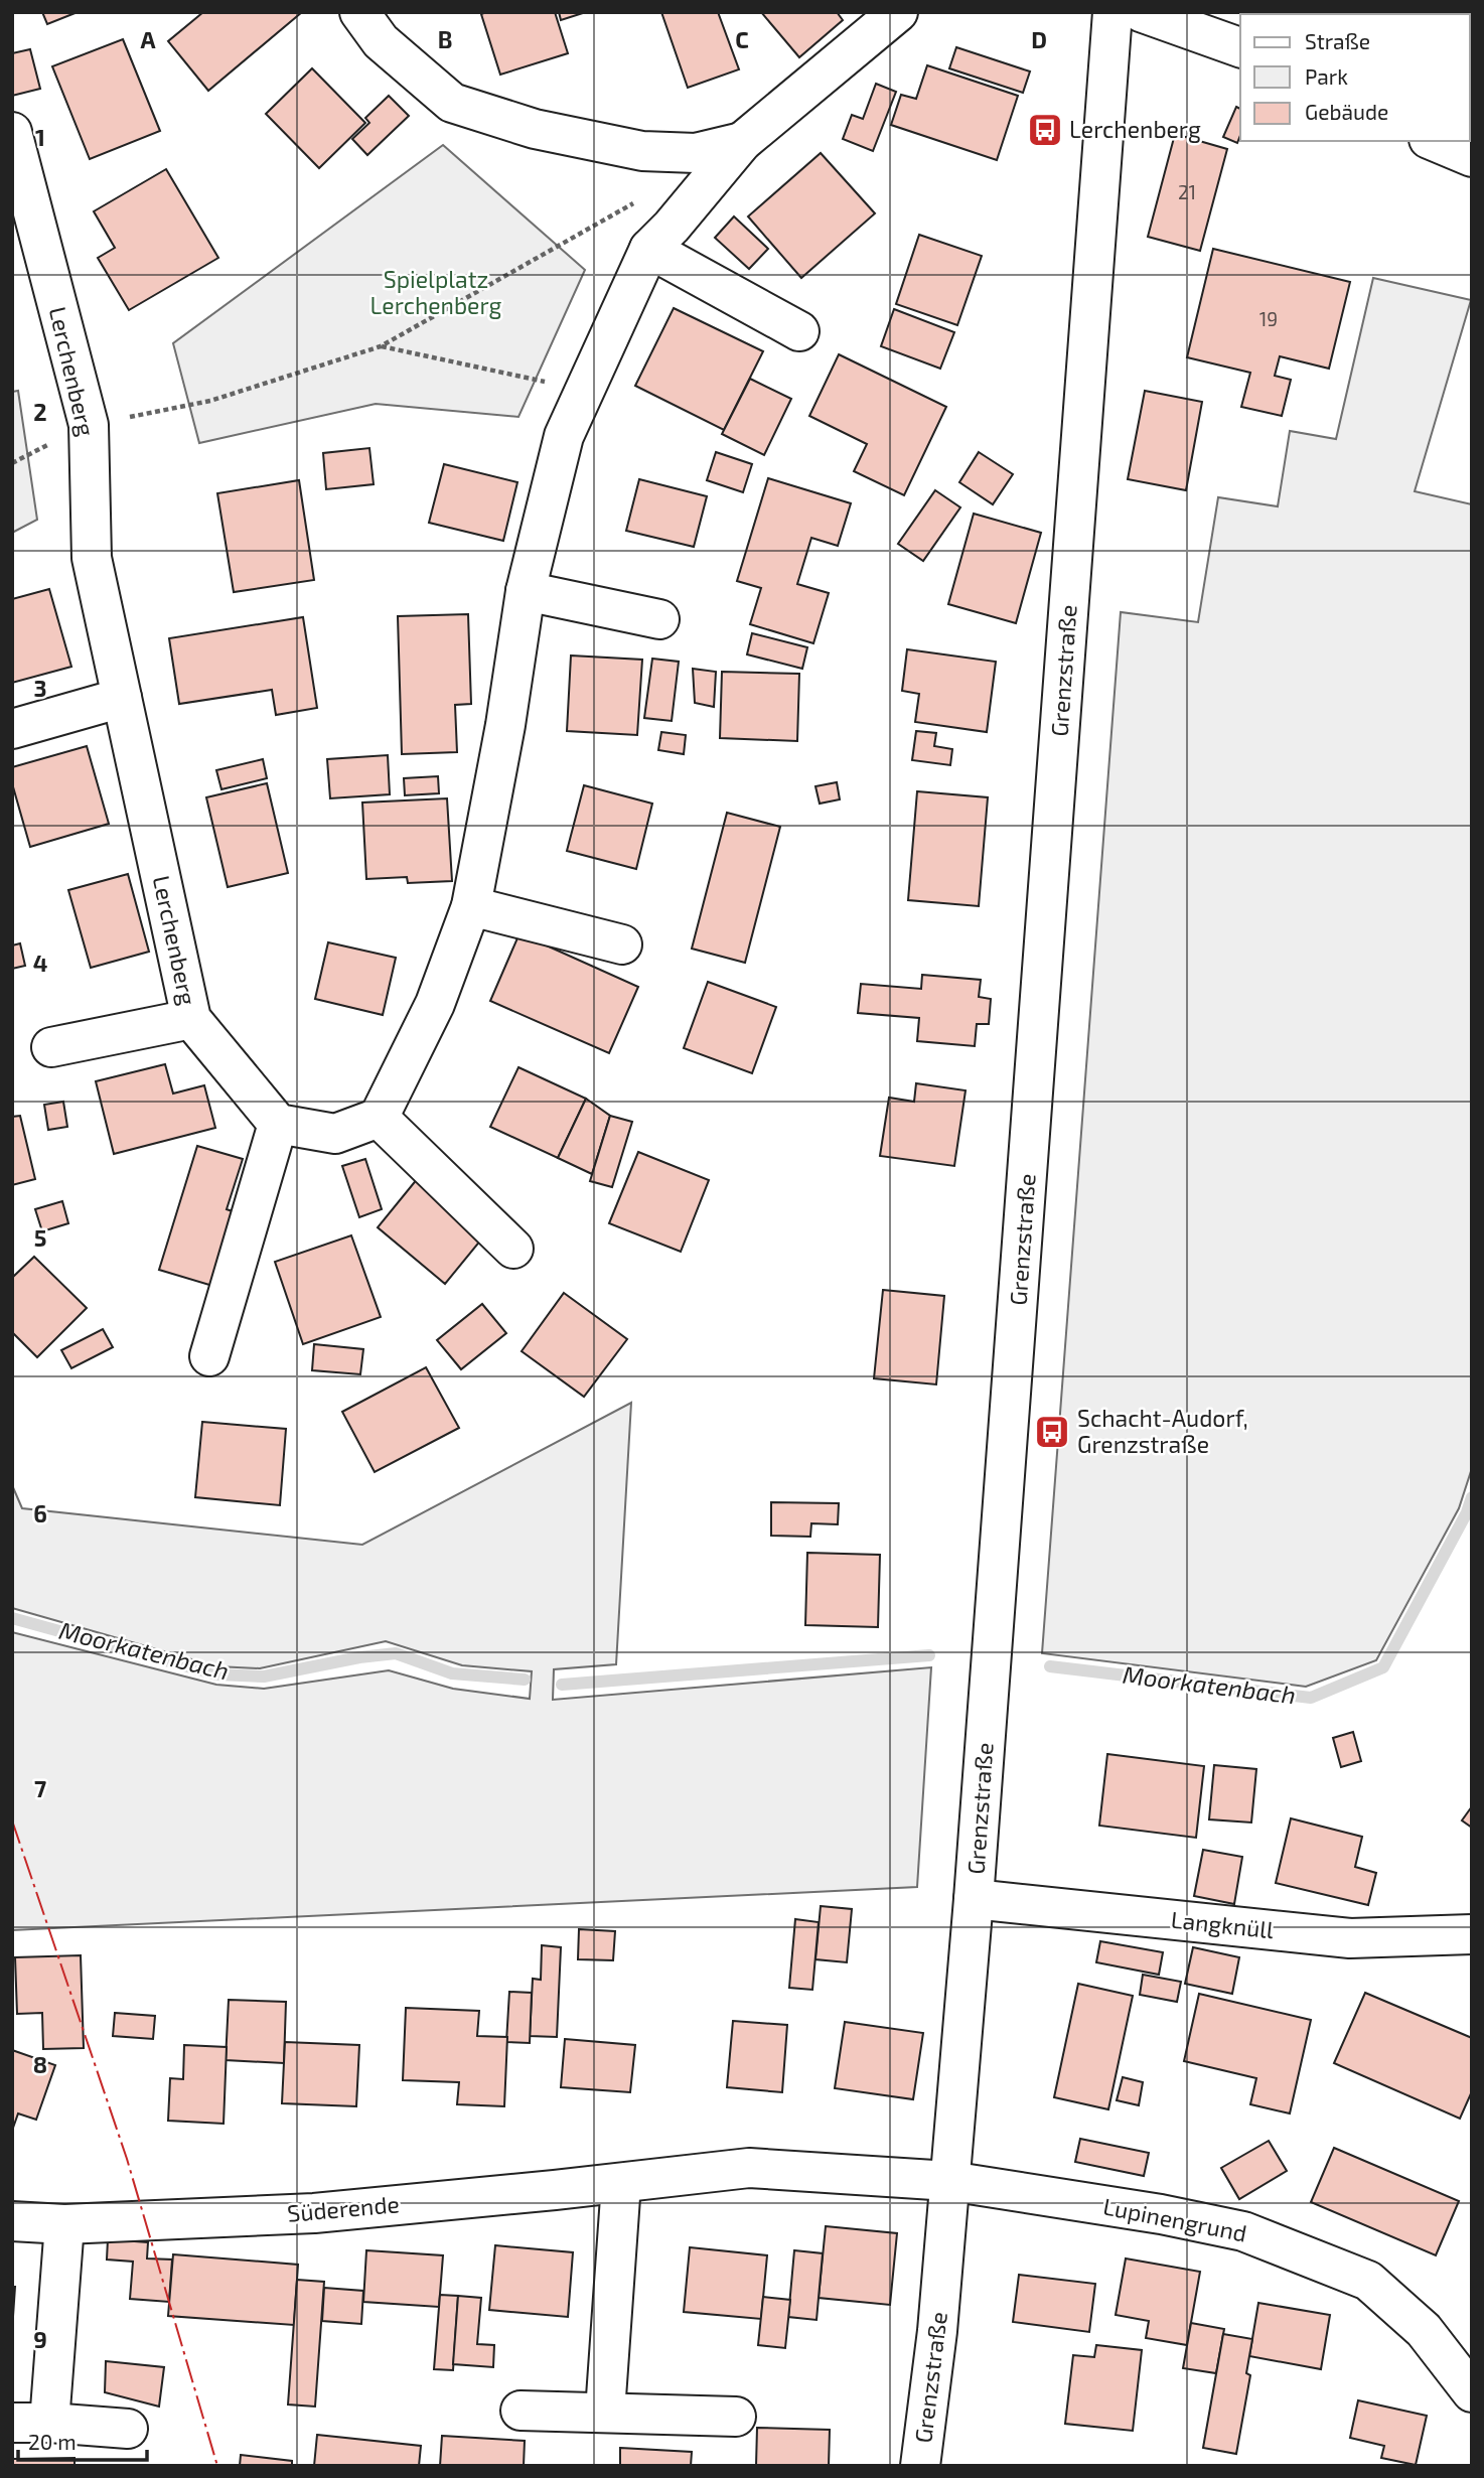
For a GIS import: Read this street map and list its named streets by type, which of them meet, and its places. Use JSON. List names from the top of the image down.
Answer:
{
  "streets": {
    "street": [
      "Lerchenberg",
      "Grenzstraße",
      "Langknüll",
      "Süderende",
      "Lupinengrund"
    ]
  },
  "crossings": [
    ["Grenzstraße", "Langknüll"],
    ["Grenzstraße", "Süderende"],
    ["Grenzstraße", "Lupinengrund"],
    ["Süderende", "Lupinengrund"]
  ],
  "water": ["Moorkatenbach"],
  "parks": ["Spielplatz Lerchenberg"],
  "places": {
    "bus stop": ["Lerchenberg", "Schacht-Audorf, Grenzstraße"]
  },
  "house_numbers": ["21", "19"],
  "legend": ["Straße", "Park", "Gebäude"],
  "scale_bar": "20 m",
  "grid": {
    "columns": [
      "A",
      "B",
      "C",
      "D"
    ],
    "rows": [
      "1",
      "2",
      "3",
      "4",
      "5",
      "6",
      "7",
      "8",
      "9"
    ]
  }
}
